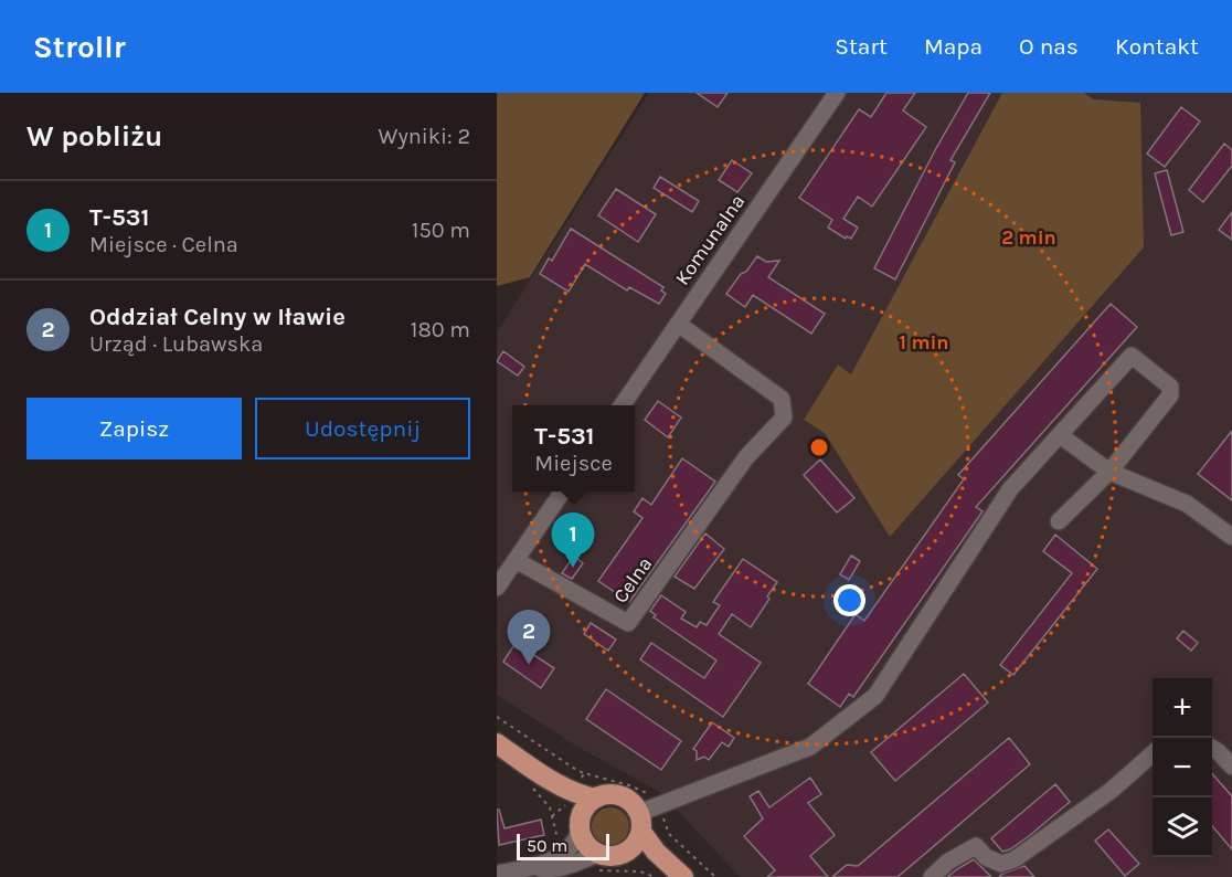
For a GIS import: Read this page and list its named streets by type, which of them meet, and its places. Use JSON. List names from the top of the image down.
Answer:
{
  "streets": {
    "street": ["Komunalna", "Celna"]
  },
  "crossings": [
    ["Komunalna", "Celna"]
  ],
  "scale_bar": "50 m",
  "page": {
    "header": "Strollr",
    "nav": [
      "Start",
      "Mapa",
      "O nas",
      "Kontakt"
    ],
    "heading": ["W pobliżu", "Wyniki: 2"],
    "list": [
      {
        "mark": "1",
        "name": "T-531",
        "note": "Miejsce · Celna",
        "value": "150 m"
      },
      {
        "mark": "2",
        "name": "Oddział Celny w Iławie",
        "note": "Urząd · Lubawska",
        "value": "180 m"
      }
    ],
    "buttons": ["Zapisz", "Udostępnij"],
    "popup": ["T-531", "Miejsce"],
    "pins": ["1", "2"],
    "map_buttons": ["+", "−"],
    "scale": "50 m"
  },
  "rings": ["2 min", "1 min"]
}
